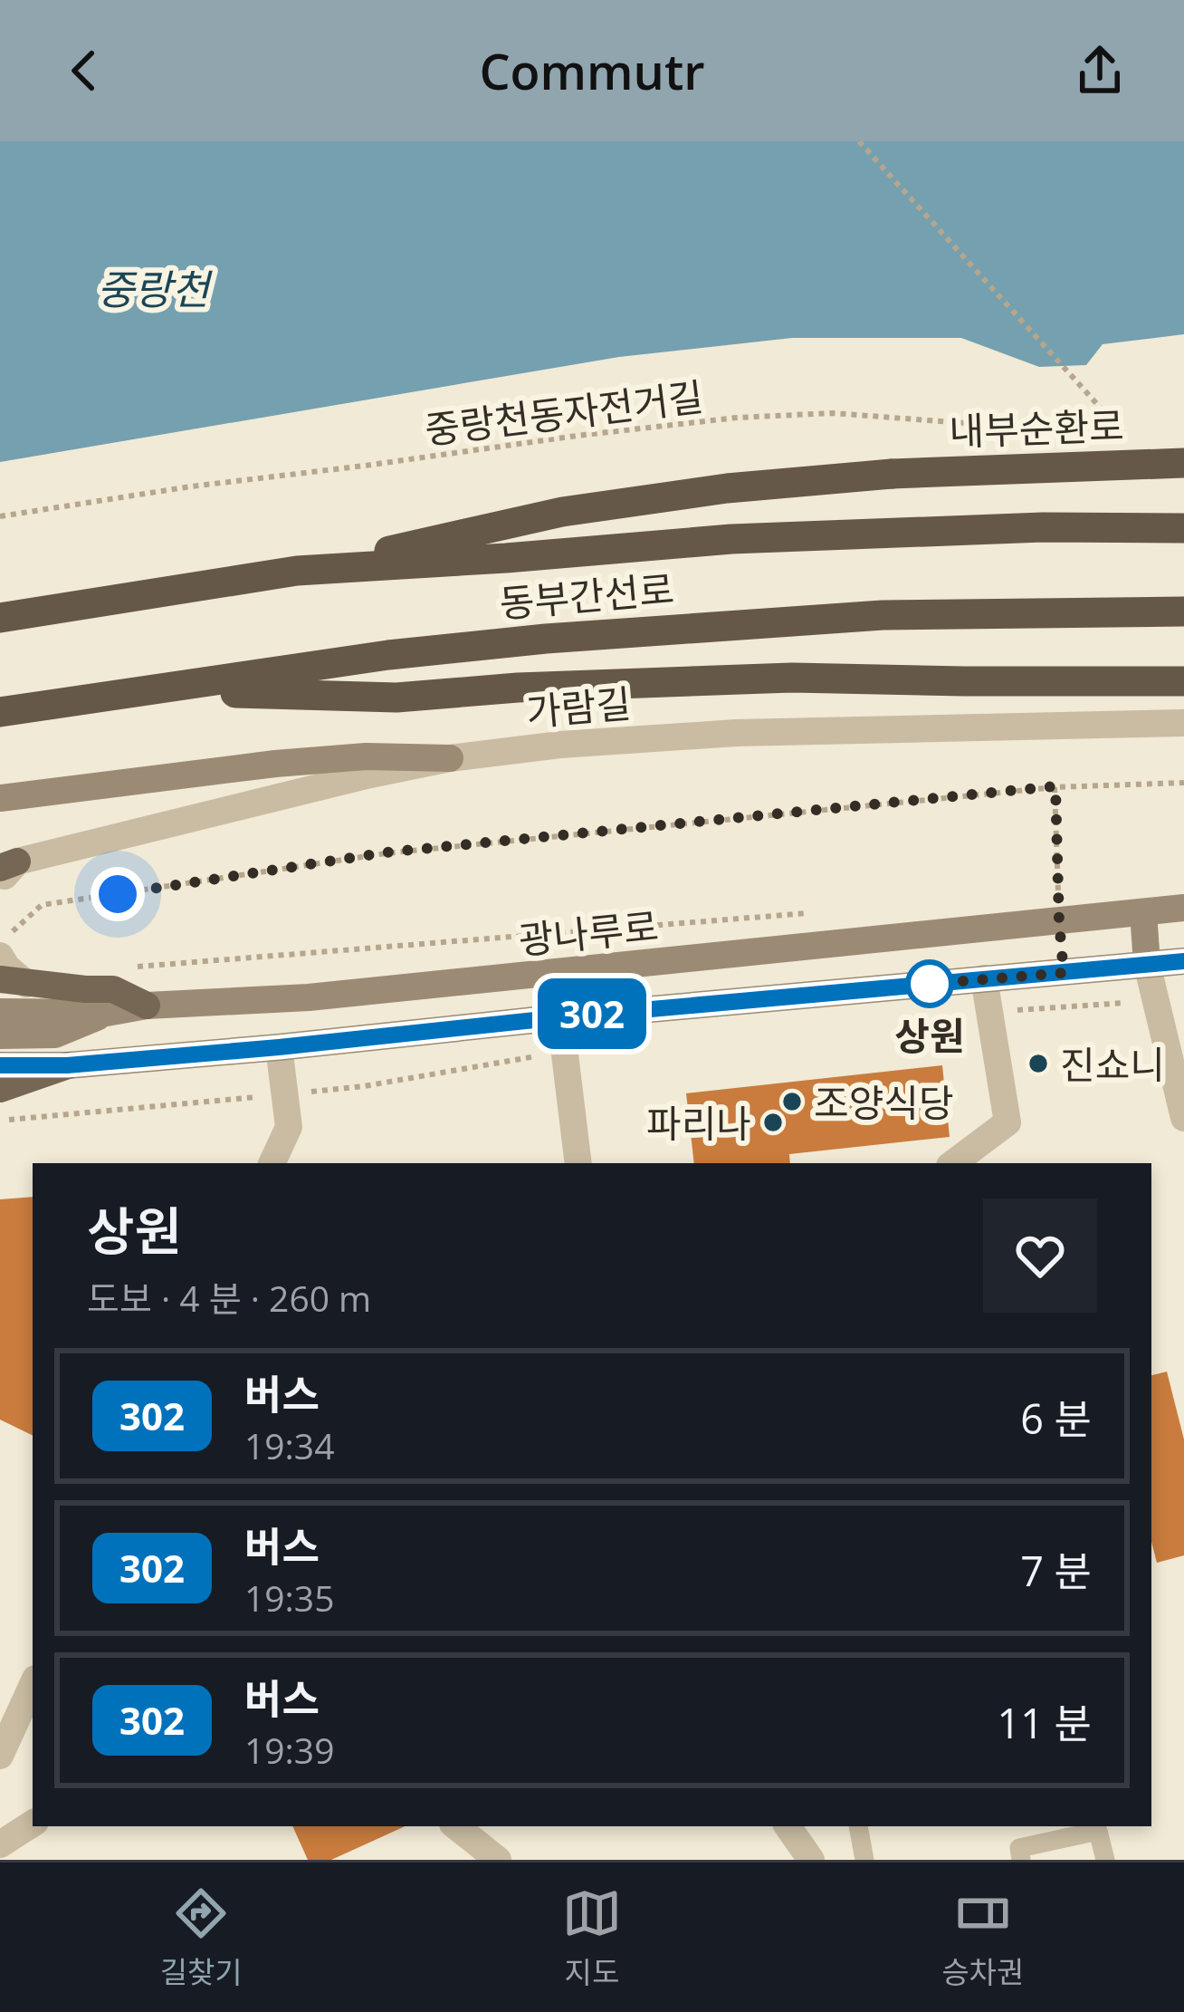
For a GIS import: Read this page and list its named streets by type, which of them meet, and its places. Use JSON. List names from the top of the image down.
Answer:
{
  "streets": {
    "highway": ["내부순환로", "동부간선로"],
    "main road": ["광나루로"],
    "street": ["가람길"],
    "path": ["중랑천동자전거길"]
  },
  "crossings": [
    ["내부순환로", "동부간선로"]
  ],
  "water": ["중랑천"],
  "places": [
    "상원",
    "진쇼니",
    "조양식당",
    "파리나"
  ],
  "lines": ["bus line 302"],
  "page": {
    "header": "Commutr",
    "on_map": "302",
    "heading": ["상원", "도보 · 4 분 · 260 m"],
    "list": [
      {
        "mark": "302",
        "name": "버스",
        "note": "19:34",
        "value": "6 분"
      },
      {
        "mark": "302",
        "name": "버스",
        "note": "19:35",
        "value": "7 분"
      },
      {
        "mark": "302",
        "name": "버스",
        "note": "19:39",
        "value": "11 분"
      }
    ],
    "tabs": ["길찾기", "지도", "승차권"]
  }
}
